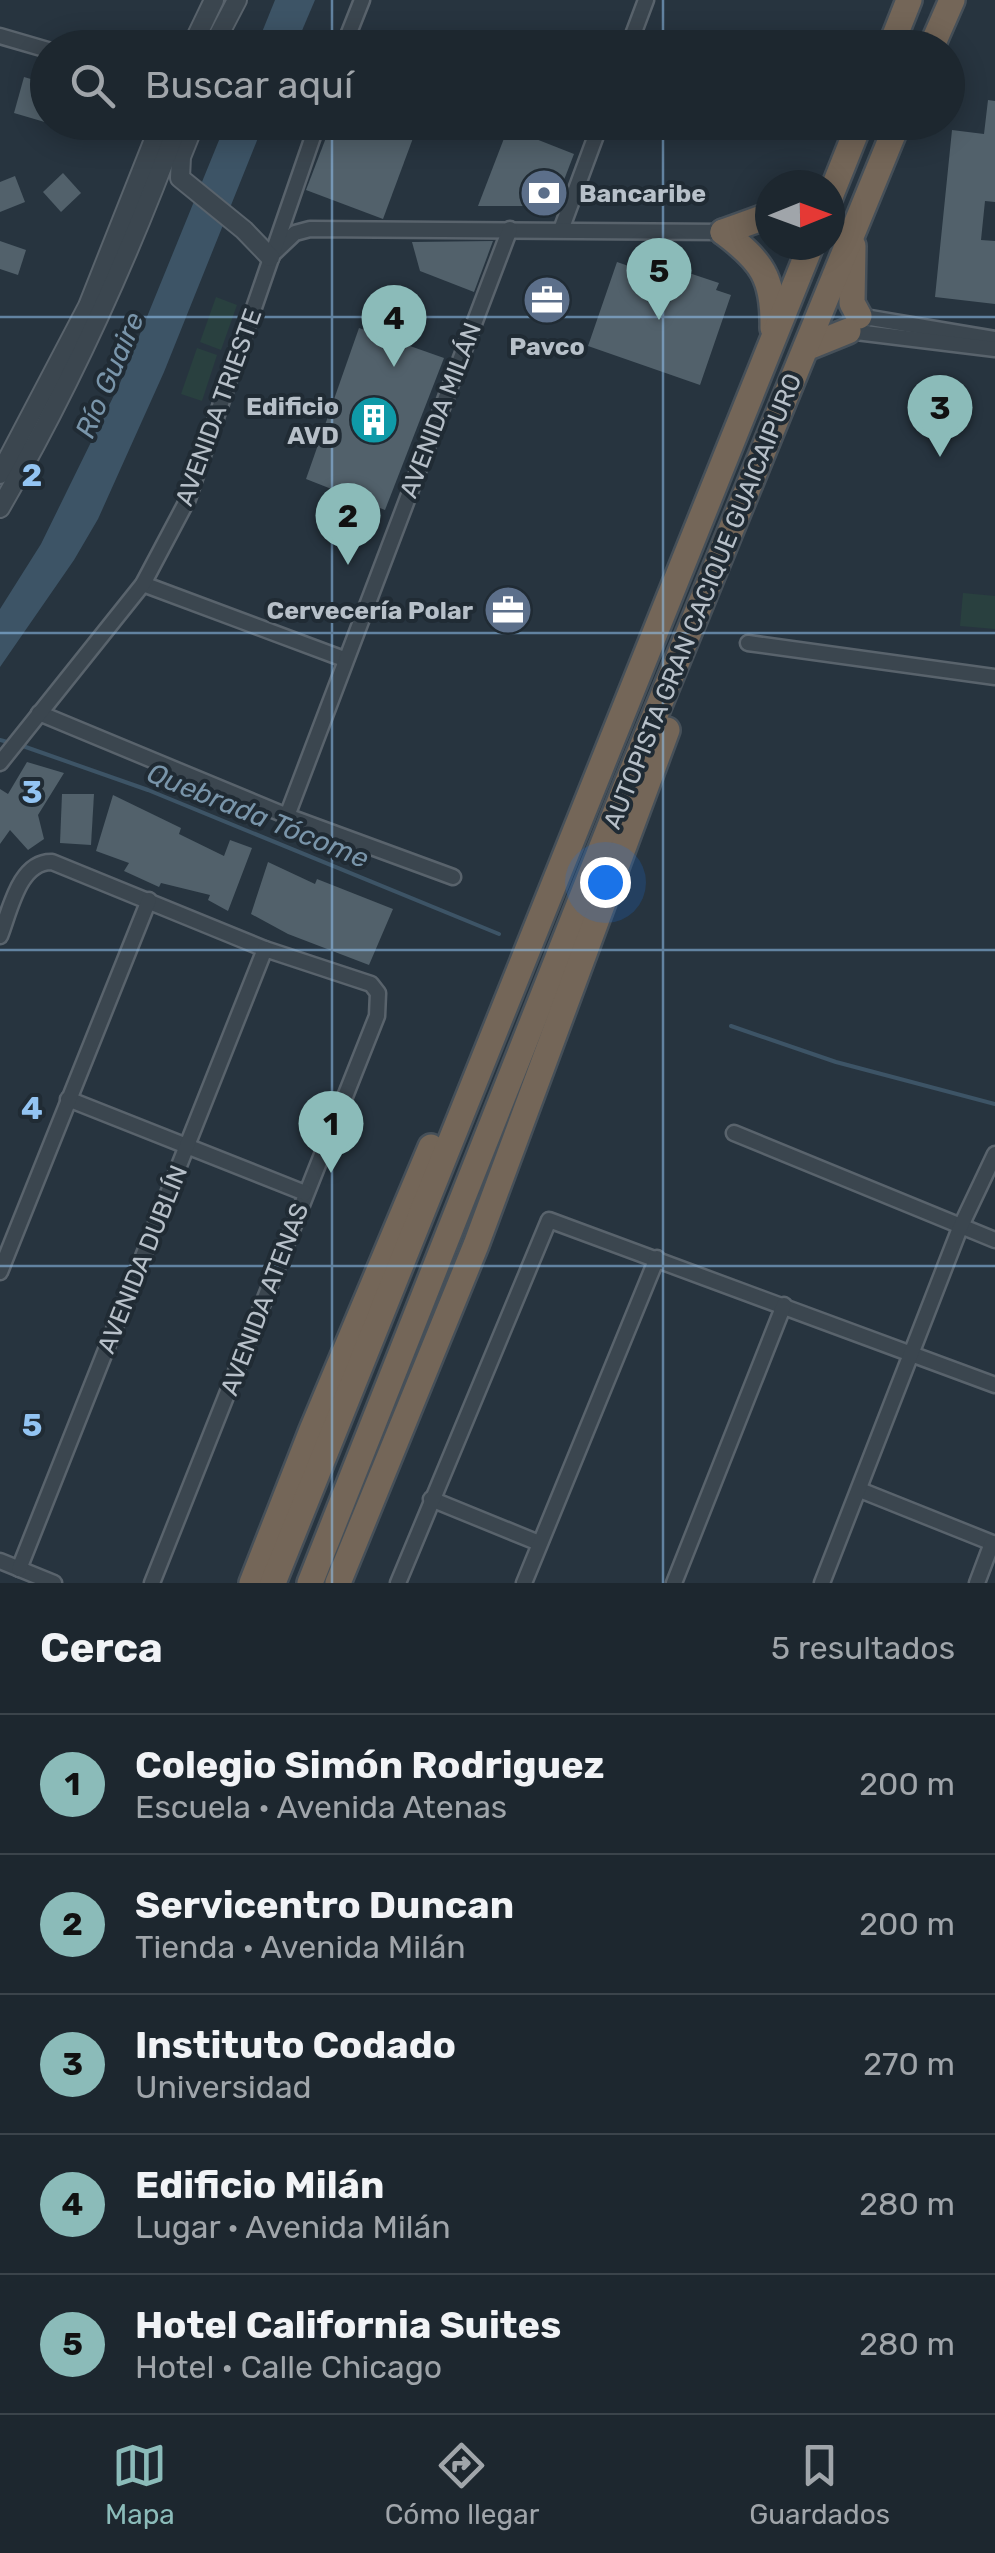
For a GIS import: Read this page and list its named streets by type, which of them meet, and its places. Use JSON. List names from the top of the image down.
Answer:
{
  "streets": {
    "highway": ["AUTOPISTA GRAN CACIQUE GUAICAIPURO"],
    "street": [
      "AVENIDA TRIESTE",
      "AVENIDA MILÁN",
      "AVENIDA DUBLÍN",
      "AVENIDA ATENAS"
    ]
  },
  "crossings": [
    ["AVENIDA DUBLÍN", "AVENIDA ATENAS"]
  ],
  "water": ["Río Guaire", "Quebrada Tócome"],
  "places": {
    "bank": ["Bancaribe"],
    "office": ["Pavco", "Cervecería Polar"],
    "building": ["Edificio AVD"]
  },
  "north": "right",
  "page": {
    "search": "Buscar aquí",
    "pins": [
      "5",
      "4",
      "3",
      "2",
      "1"
    ],
    "heading": ["Cerca", "5 resultados"],
    "list": [
      {
        "mark": "1",
        "name": "Colegio Simón Rodriguez",
        "note": "Escuela · Avenida Atenas",
        "value": "200 m"
      },
      {
        "mark": "2",
        "name": "Servicentro Duncan",
        "note": "Tienda · Avenida Milán",
        "value": "200 m"
      },
      {
        "mark": "3",
        "name": "Instituto Codado",
        "note": "Universidad",
        "value": "270 m"
      },
      {
        "mark": "4",
        "name": "Edificio Milán",
        "note": "Lugar · Avenida Milán",
        "value": "280 m"
      },
      {
        "mark": "5",
        "name": "Hotel California Suites",
        "note": "Hotel · Calle Chicago",
        "value": "280 m"
      }
    ],
    "nav": ["Mapa", "Cómo llegar", "Guardados"]
  },
  "grid": {
    "rows": [
      "2",
      "3",
      "4",
      "5"
    ]
  }
}
